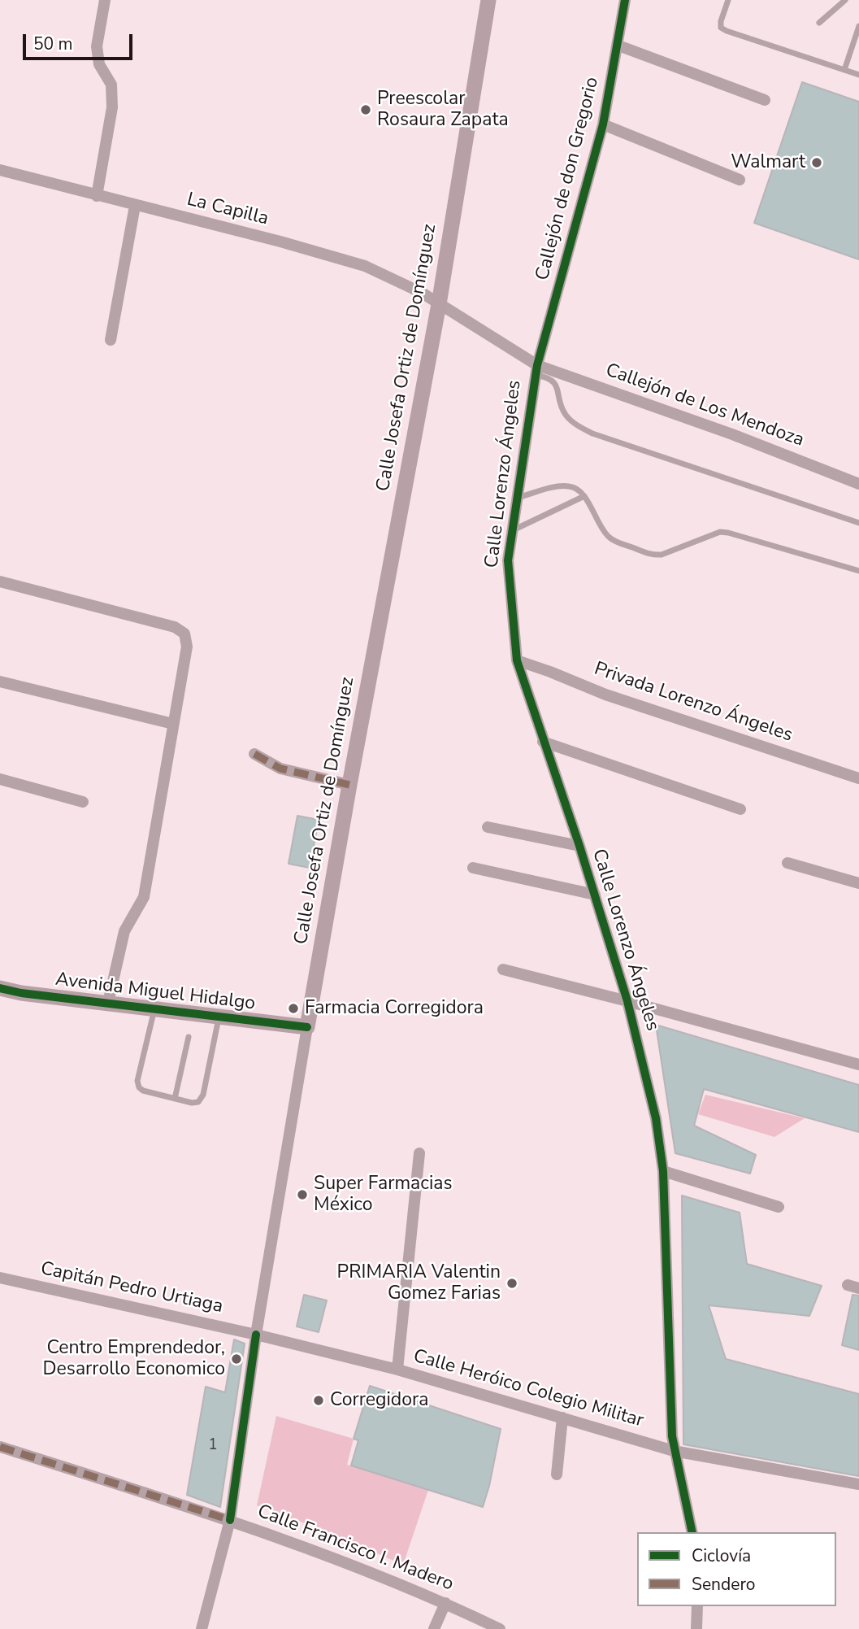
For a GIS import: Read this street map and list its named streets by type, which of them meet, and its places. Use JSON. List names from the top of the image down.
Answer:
{
  "streets": {
    "street": [
      "Callejón de don Gregorio",
      "La Capilla",
      "Calle Josefa Ortiz de Domínguez",
      "Callejón de Los Mendoza",
      "Calle Lorenzo Ángeles",
      "Privada Lorenzo Ángeles",
      "Avenida Miguel Hidalgo",
      "Capitán Pedro Urtiaga",
      "Calle Heróico Colegio Militar",
      "Calle Francisco I. Madero"
    ]
  },
  "crossings": [
    ["Callejón de don Gregorio", "Callejón de Los Mendoza"],
    ["Callejón de don Gregorio", "Calle Lorenzo Ángeles"],
    ["La Capilla", "Calle Josefa Ortiz de Domínguez"],
    ["La Capilla", "Calle Lorenzo Ángeles"],
    ["Calle Josefa Ortiz de Domínguez", "Calle Lorenzo Ángeles"],
    ["Calle Josefa Ortiz de Domínguez", "Avenida Miguel Hidalgo"],
    ["Calle Josefa Ortiz de Domínguez", "Capitán Pedro Urtiaga"],
    ["Calle Josefa Ortiz de Domínguez", "Calle Heróico Colegio Militar"],
    ["Calle Josefa Ortiz de Domínguez", "Calle Francisco I. Madero"],
    ["Callejón de Los Mendoza", "Calle Lorenzo Ángeles"],
    ["Calle Lorenzo Ángeles", "Privada Lorenzo Ángeles"],
    ["Calle Lorenzo Ángeles", "Calle Heróico Colegio Militar"],
    ["Capitán Pedro Urtiaga", "Calle Heróico Colegio Militar"]
  ],
  "places": [
    "Preescolar Rosaura Zapata",
    "Walmart",
    "Farmacia Corregidora",
    "Super Farmacias México",
    "PRIMARIA Valentin Gomez Farias",
    "Centro Emprendedor, Desarrollo Economico",
    "Corregidora"
  ],
  "house_numbers": ["1"],
  "legend": ["Ciclovía", "Sendero"],
  "scale_bar": "50 m"
}
